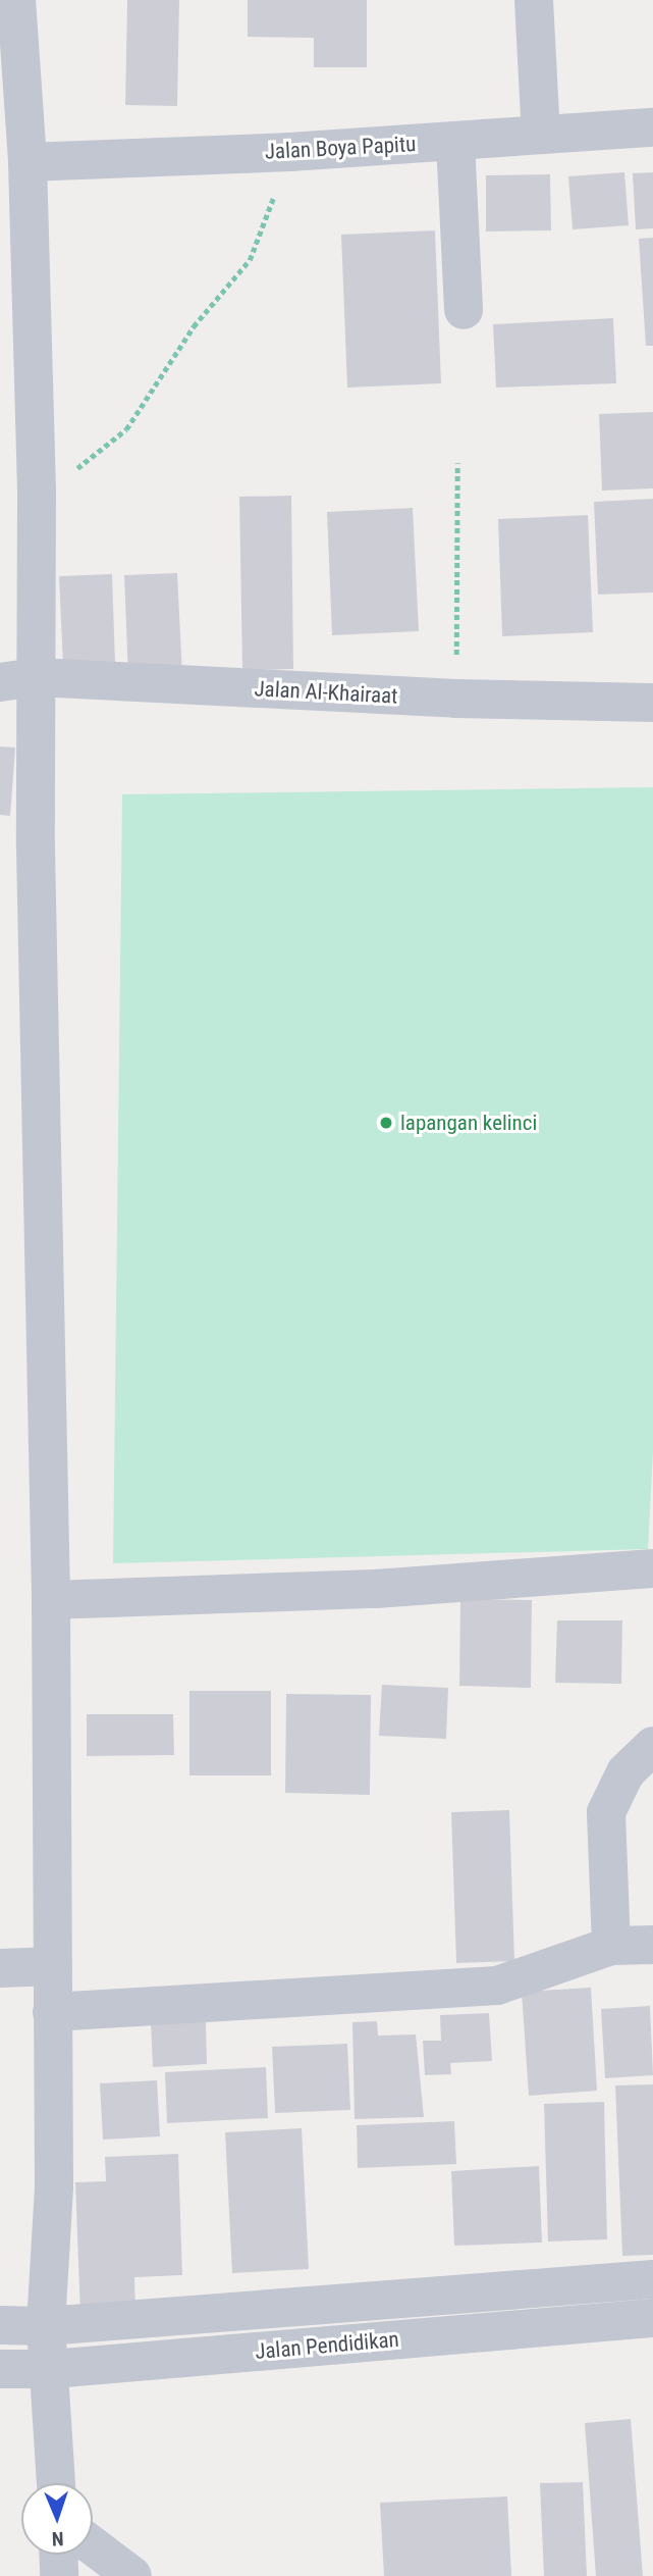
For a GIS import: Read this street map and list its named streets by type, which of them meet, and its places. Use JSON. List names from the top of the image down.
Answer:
{
  "streets": {
    "street": ["Jalan Boya Papitu", "Jalan Al-Khairaat", "Jalan Pendidikan"]
  },
  "places": ["lapangan kelinci"],
  "north": "bottom"
}
